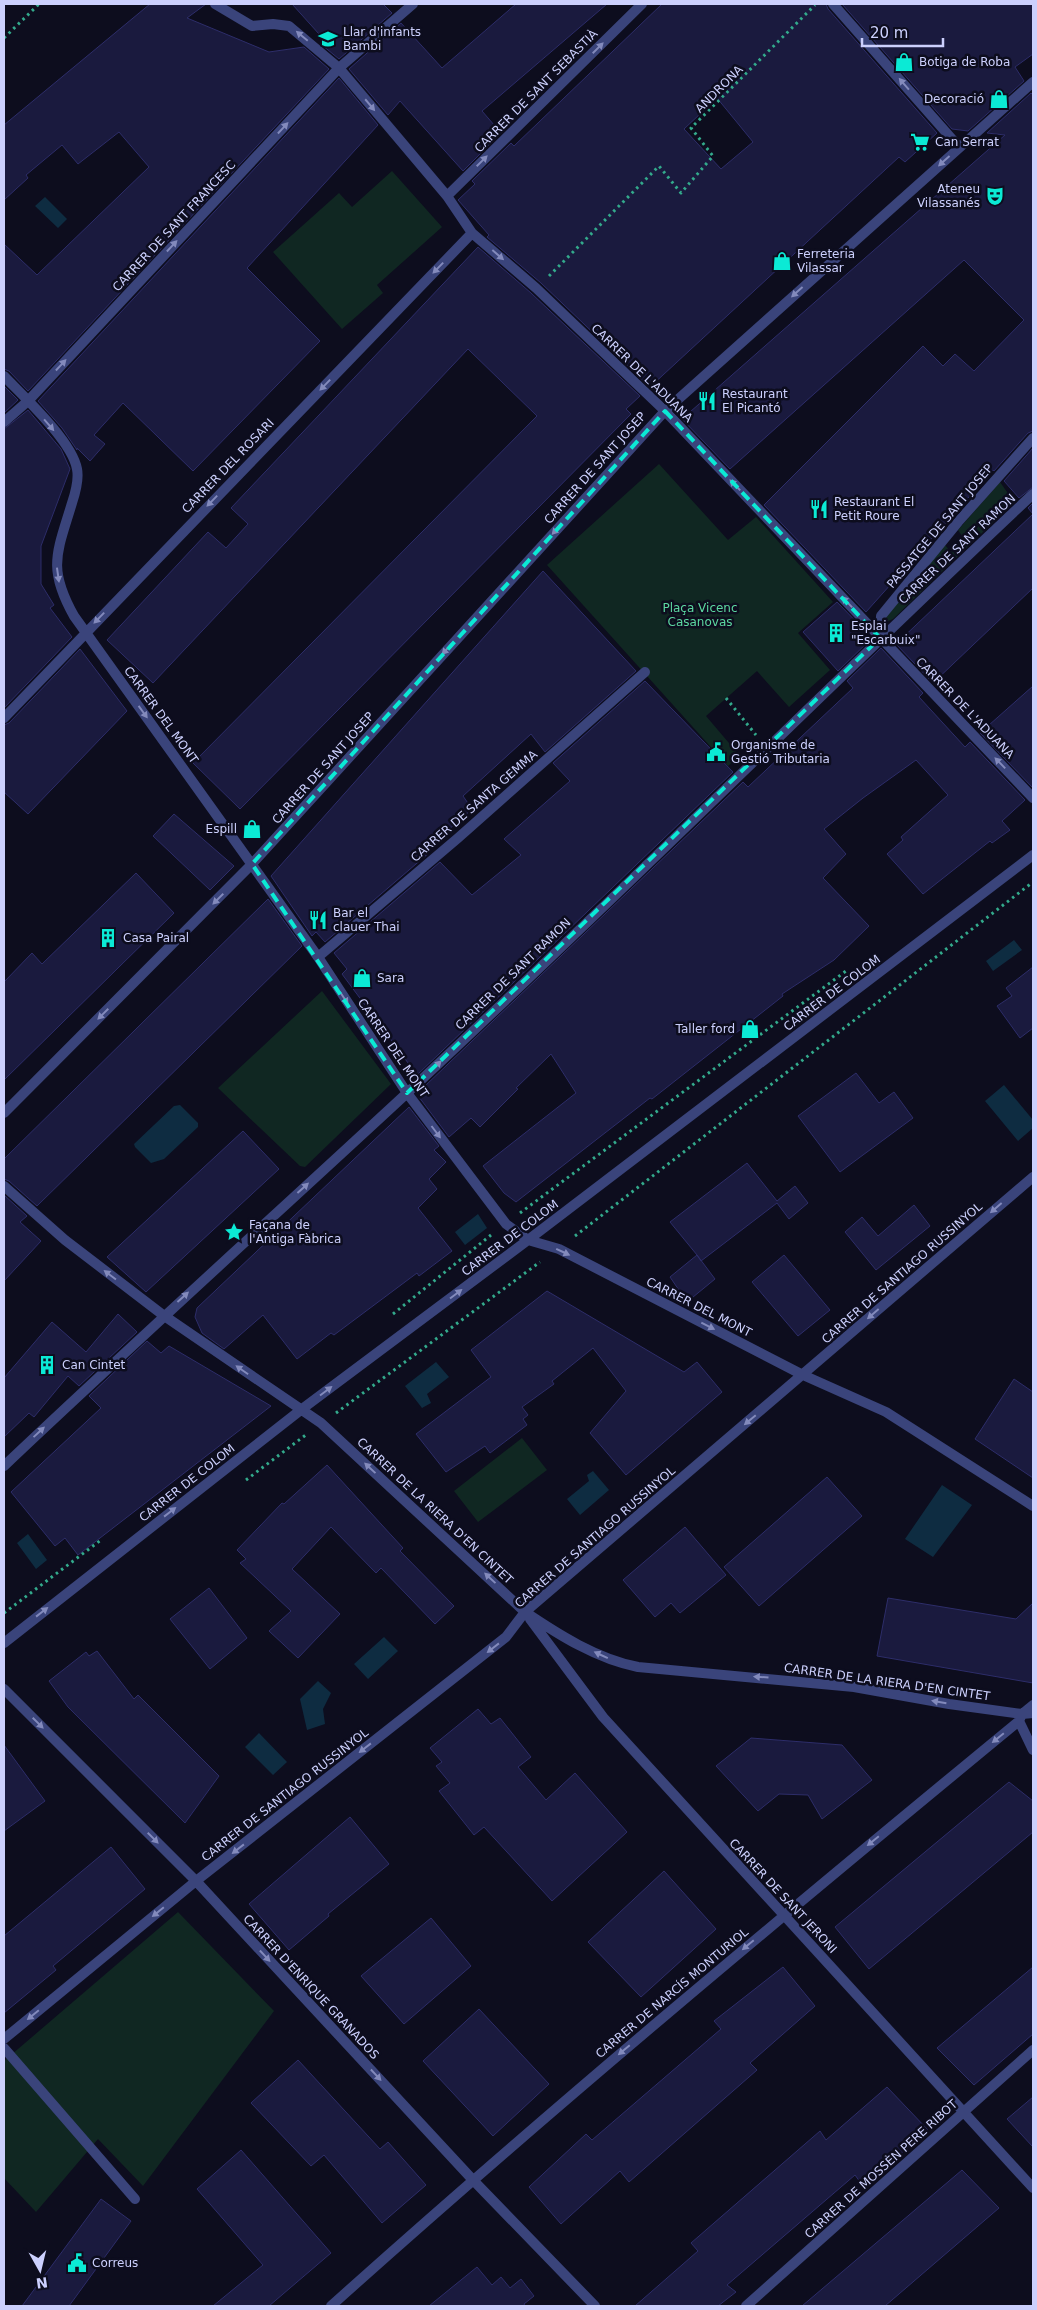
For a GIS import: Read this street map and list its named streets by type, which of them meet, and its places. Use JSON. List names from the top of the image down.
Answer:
{
  "streets": {
    "street": [
      "CARRER DE SANT SEBASTIÀ",
      "CARRER DE SANT FRANCESC",
      "CARRER DE L'ADUANA",
      "CARRER DEL ROSARI",
      "CARRER DE SANT JOSEP",
      "PASSATGE DE SANT JOSEP",
      "CARRER DE SANT RAMON",
      "CARRER DEL MONT",
      "CARRER DE SANTA GEMMA",
      "CARRER DE COLOM",
      "CARRER DE SANTIAGO RUSSINYOL",
      "CARRER DE LA RIERA D'EN CINTET",
      "CARRER DE SANT JERONI",
      "CARRER D'ENRIQUE GRANADOS",
      "CARRER DE NARCÍS MONTURIOL",
      "CARRER DE MOSSÈN PERE RIBOT"
    ],
    "path": ["ANDRONA"]
  },
  "crossings": [
    ["ANDRONA", "CARRER DE L'ADUANA"],
    ["CARRER DE SANT SEBASTIÀ", "CARRER DE L'ADUANA"],
    ["CARRER DE SANT FRANCESC", "CARRER DE L'ADUANA"],
    ["CARRER DE SANT FRANCESC", "CARRER DEL MONT"],
    ["CARRER DE L'ADUANA", "CARRER DEL ROSARI"],
    ["CARRER DE L'ADUANA", "CARRER DE SANT JOSEP"],
    ["CARRER DE L'ADUANA", "PASSATGE DE SANT JOSEP"],
    ["CARRER DE L'ADUANA", "CARRER DE SANT RAMON"],
    ["CARRER DEL ROSARI", "CARRER DEL MONT"],
    ["CARRER DE SANT JOSEP", "CARRER DEL MONT"],
    ["PASSATGE DE SANT JOSEP", "CARRER DE SANT RAMON"],
    ["CARRER DE SANT RAMON", "CARRER DEL MONT"],
    ["CARRER DE SANT RAMON", "CARRER DE LA RIERA D'EN CINTET"],
    ["CARRER DEL MONT", "CARRER DE SANTA GEMMA"],
    ["CARRER DEL MONT", "CARRER DE COLOM"],
    ["CARRER DEL MONT", "CARRER DE SANTIAGO RUSSINYOL"],
    ["CARRER DE COLOM", "CARRER DE LA RIERA D'EN CINTET"],
    ["CARRER DE SANTIAGO RUSSINYOL", "CARRER DE LA RIERA D'EN CINTET"],
    ["CARRER DE SANTIAGO RUSSINYOL", "CARRER DE SANT JERONI"],
    ["CARRER DE SANTIAGO RUSSINYOL", "CARRER D'ENRIQUE GRANADOS"],
    ["CARRER DE LA RIERA D'EN CINTET", "CARRER DE SANT JERONI"],
    ["CARRER DE LA RIERA D'EN CINTET", "CARRER DE NARCÍS MONTURIOL"],
    ["CARRER DE SANT JERONI", "CARRER DE NARCÍS MONTURIOL"],
    ["CARRER DE SANT JERONI", "CARRER DE MOSSÈN PERE RIBOT"],
    ["CARRER D'ENRIQUE GRANADOS", "CARRER DE NARCÍS MONTURIOL"]
  ],
  "one_way": [
    "CARRER DE SANT SEBASTIÀ",
    "CARRER DE SANT FRANCESC",
    "CARRER DEL ROSARI",
    "CARRER DE SANT JOSEP",
    "CARRER DE SANT RAMON",
    "CARRER DEL MONT",
    "CARRER DE COLOM",
    "CARRER DE SANTIAGO RUSSINYOL",
    "CARRER DE LA RIERA D'EN CINTET",
    "CARRER D'ENRIQUE GRANADOS",
    "CARRER DE NARCÍS MONTURIOL"
  ],
  "parks": ["Plaça Vicenc Casanovas"],
  "places": {
    "school or university": ["Llar d'infants Bambi"],
    "shop": [
      "Botiga de Roba",
      "Decoració",
      "Ferreteria Vilassar",
      "Espill",
      "Sara",
      "Taller ford"
    ],
    "supermarket": ["Can Serrat"],
    "theatre": ["Ateneu Vilassanés"],
    "restaurant": ["Restaurant El Picantó", "Restaurant El Petit Roure", "Bar el clauer Thai"],
    "building": ["Esplai \"Escarbuix\"", "Casa Pairal", "Can Cintet"],
    "public building": ["Organisme de Gestió Tributaria", "Correus"],
    "place": ["Façana de l'Antiga Fàbrica"]
  },
  "scale_bar": "20 m",
  "north": "bottom"
}
